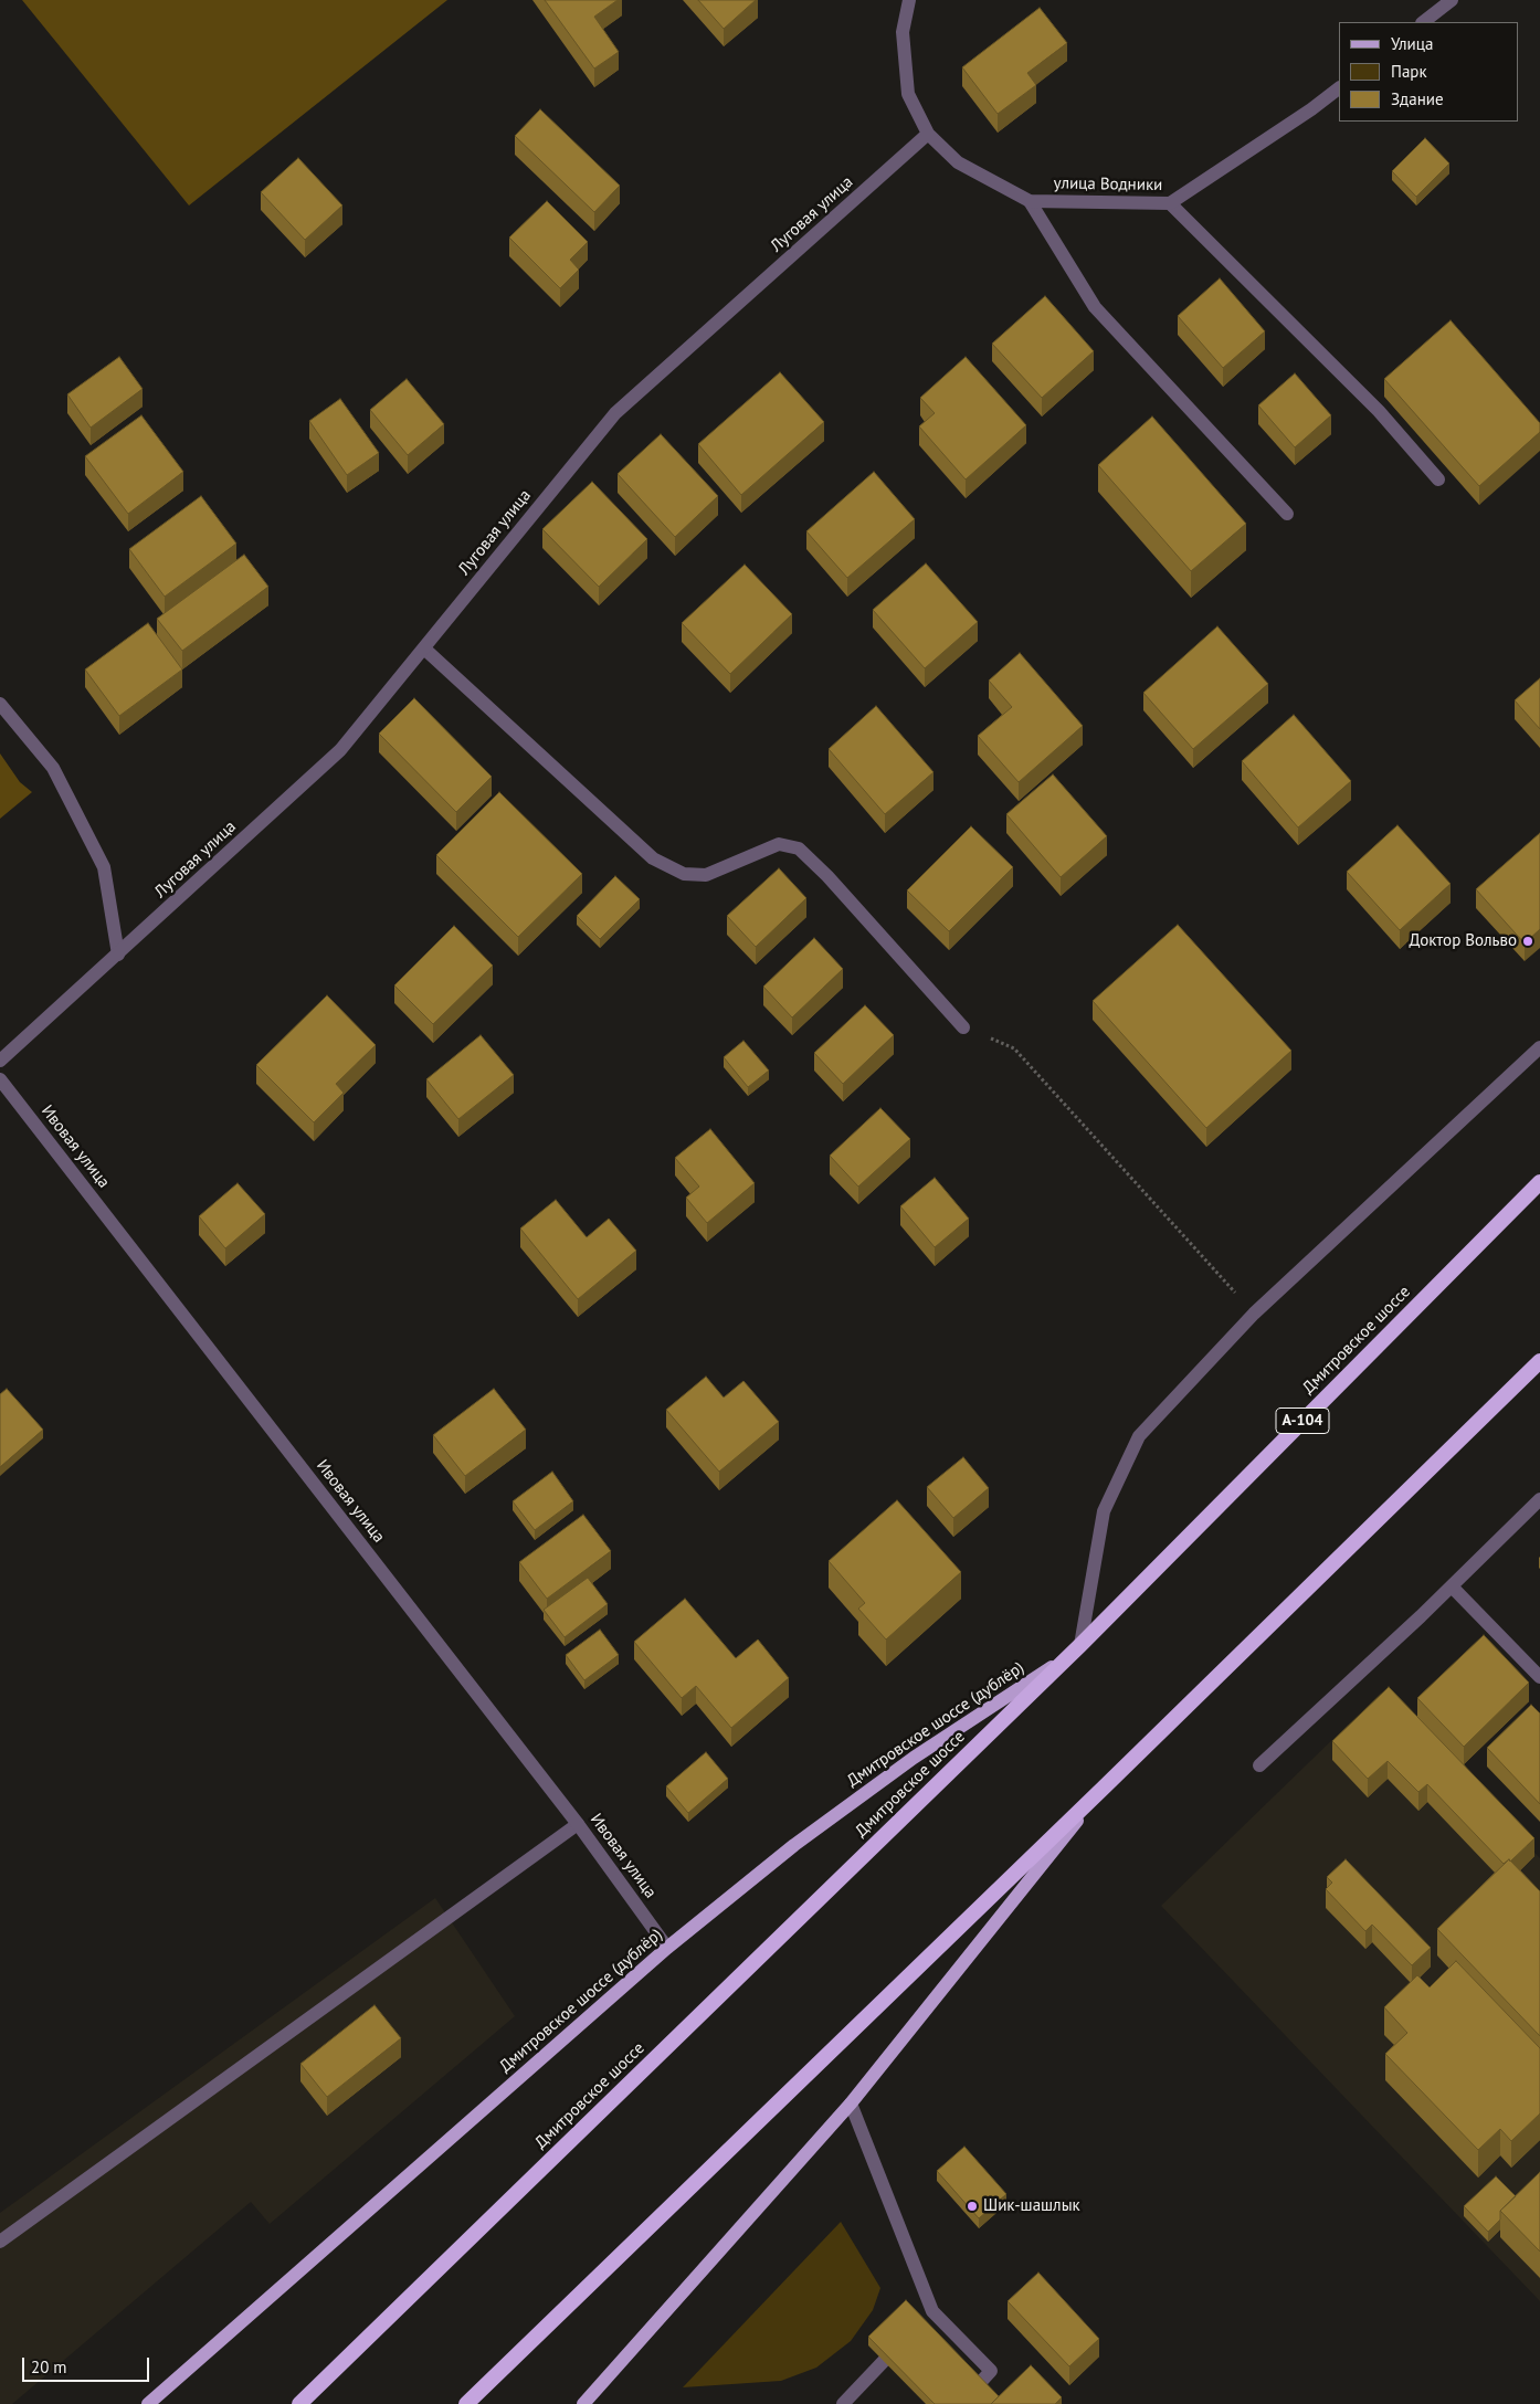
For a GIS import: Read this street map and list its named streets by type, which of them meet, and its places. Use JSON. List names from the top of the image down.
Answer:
{
  "streets": {
    "highway": ["Дмитровское шоссе", "А-104"],
    "main road": ["Дмитровское шоссе (дублёр)"],
    "street": ["улица Водники", "Луговая улица", "Ивовая улица"]
  },
  "crossings": [
    ["улица Водники", "Луговая улица"],
    ["Ивовая улица", "Дмитровское шоссе (дублёр)"],
    ["Дмитровское шоссе", "Дмитровское шоссе (дублёр)"]
  ],
  "places": ["Доктор Вольво", "Шик-шашлык"],
  "legend": ["Улица", "Парк", "Здание"],
  "scale_bar": "20 m"
}
